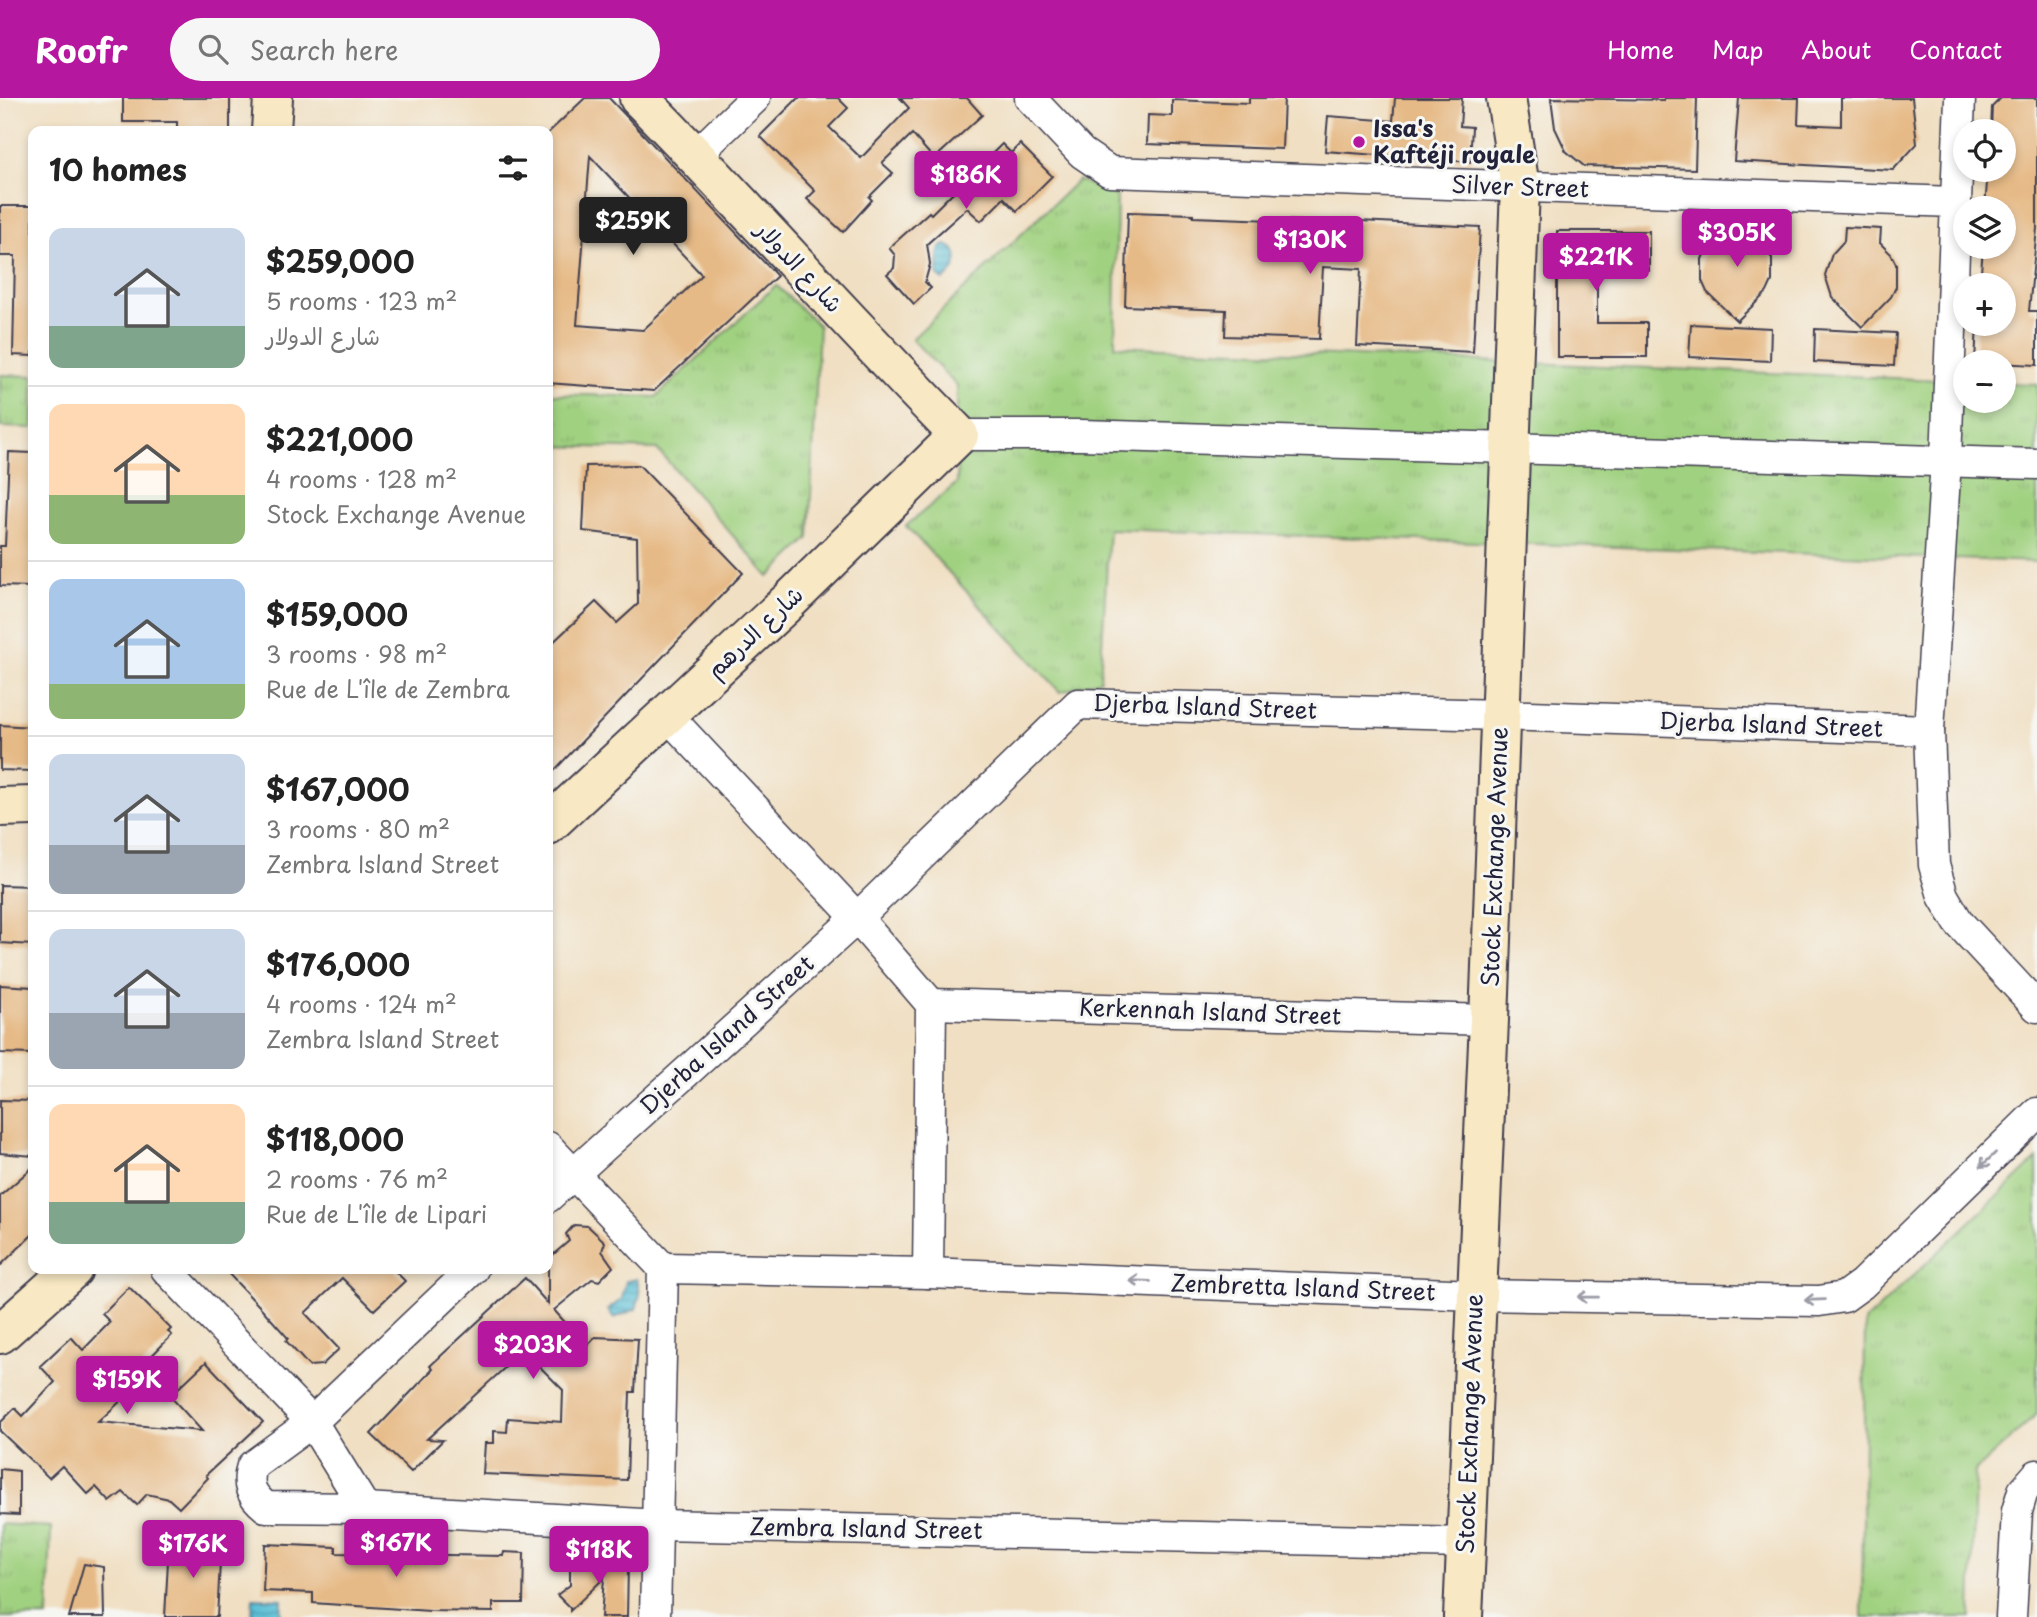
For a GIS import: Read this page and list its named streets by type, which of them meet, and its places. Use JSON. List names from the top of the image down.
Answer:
{
  "streets": {
    "street": [
      "Silver Street",
      "شارع الدولار",
      "شارع الدرهم",
      "Djerba Island Street",
      "Stock Exchange Avenue",
      "Kerkennah Island Street",
      "Zembretta Island Street",
      "Zembra Island Street"
    ]
  },
  "crossings": [
    ["Silver Street", "Stock Exchange Avenue"],
    ["شارع الدولار", "شارع الدرهم"],
    ["Djerba Island Street", "Stock Exchange Avenue"],
    ["Stock Exchange Avenue", "Kerkennah Island Street"],
    ["Stock Exchange Avenue", "Zembretta Island Street"],
    ["Stock Exchange Avenue", "Zembra Island Street"]
  ],
  "one_way": ["Zembretta Island Street"],
  "places": ["Issa's Kaftéji royale"],
  "page": {
    "header": "Roofr",
    "search": "Search here",
    "nav": [
      "Home",
      "Map",
      "About",
      "Contact"
    ],
    "map_buttons": ["+", "−"],
    "heading": "10 homes",
    "price": [
      "$186K",
      "$259K",
      "$305K",
      "$130K",
      "$221K",
      "$203K",
      "$159K",
      "$167K",
      "$176K",
      "$118K"
    ],
    "list": [
      {
        "name": "$259,000",
        "note": "5 rooms · 123 m² · شارع الدولار"
      },
      {
        "name": "$221,000",
        "note": "4 rooms · 128 m² · Stock Exchange Avenue"
      },
      {
        "name": "$159,000",
        "note": "3 rooms · 98 m² · Rue de L'île de Zembra"
      },
      {
        "name": "$167,000",
        "note": "3 rooms · 80 m² · Zembra Island Street"
      },
      {
        "name": "$176,000",
        "note": "4 rooms · 124 m² · Zembra Island Street"
      },
      {
        "name": "$118,000",
        "note": "2 rooms · 76 m² · Rue de L'île de Lipari"
      }
    ]
  }
}
